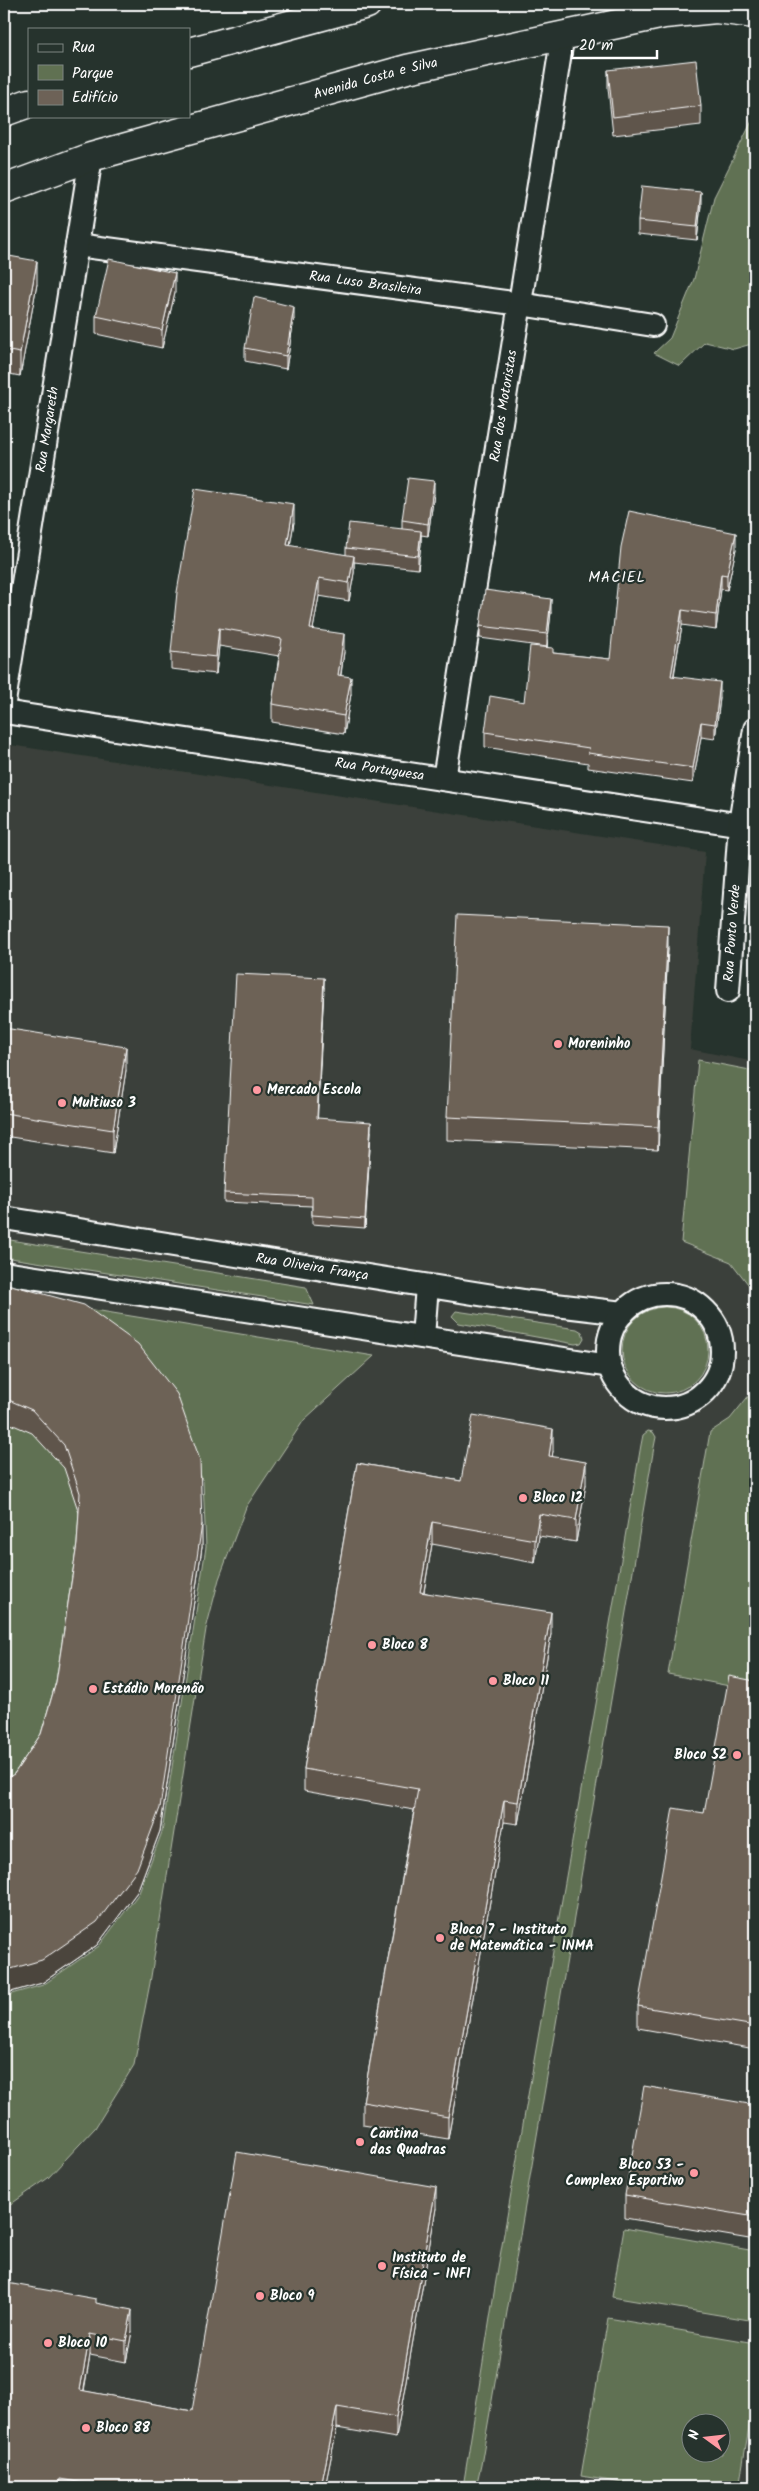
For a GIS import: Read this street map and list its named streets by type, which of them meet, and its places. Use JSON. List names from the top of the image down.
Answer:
{
  "streets": {
    "main road": ["Avenida Costa e Silva"],
    "street": [
      "Rua Luso Brasileira",
      "Rua dos Motoristas",
      "Rua Margareth",
      "Rua Portuguesa",
      "Rua Ponto Verde",
      "Rua Oliveira França"
    ]
  },
  "crossings": [
    ["Avenida Costa e Silva", "Rua dos Motoristas"],
    ["Avenida Costa e Silva", "Rua Margareth"],
    ["Rua Luso Brasileira", "Rua dos Motoristas"],
    ["Rua Luso Brasileira", "Rua Margareth"],
    ["Rua dos Motoristas", "Rua Portuguesa"],
    ["Rua Portuguesa", "Rua Ponto Verde"]
  ],
  "districts": ["MACIEL"],
  "places": [
    "Moreninho",
    "Mercado Escola",
    "Multiuso 3",
    "Bloco 12",
    "Bloco 8",
    "Bloco 11",
    "Estádio Morenão",
    "Bloco 52",
    "Bloco 7 - Instituto de Matemática - INMA",
    "Cantina das Quadras",
    "Bloco 53 - Complexo Esportivo",
    "Instituto de Física - INFI",
    "Bloco 9",
    "Bloco 10",
    "Bloco 88"
  ],
  "legend": ["Rua", "Parque", "Edifício"],
  "scale_bar": "20 m",
  "north": "left"
}
